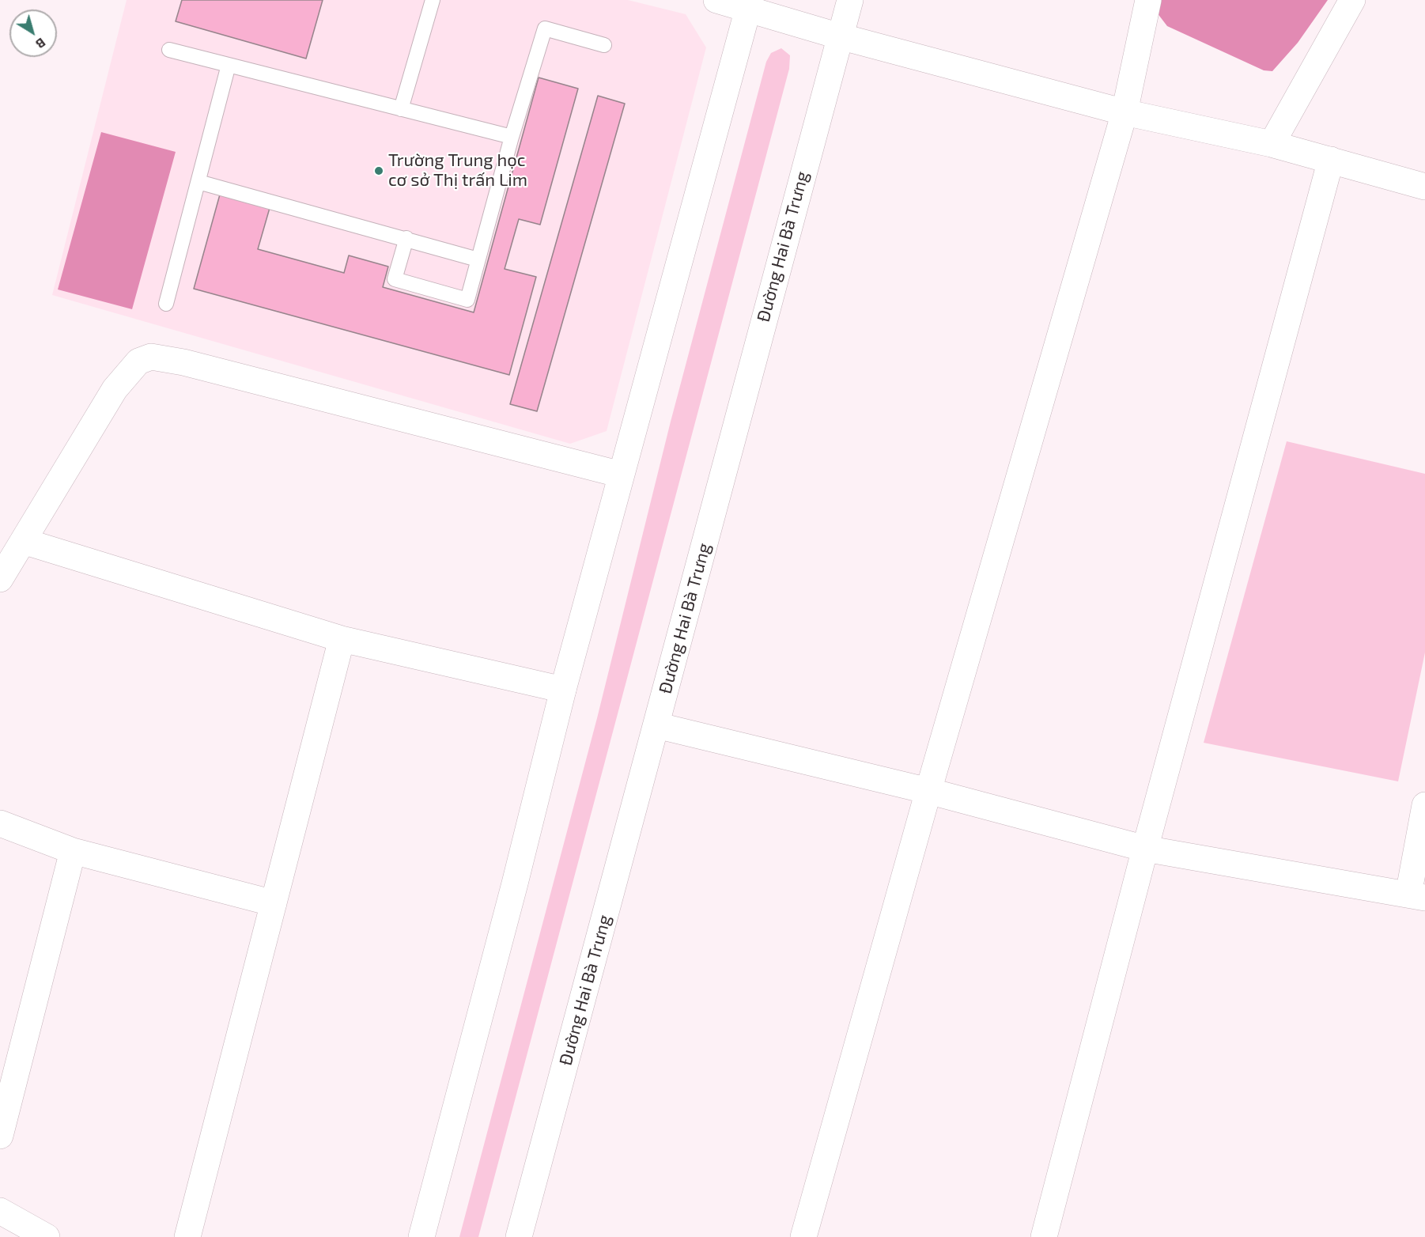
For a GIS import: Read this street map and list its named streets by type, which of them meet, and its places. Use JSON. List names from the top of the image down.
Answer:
{
  "streets": {
    "street": ["Đường Hai Bà Trưng"]
  },
  "places": ["Trường Trung học cơ sở Thị trấn Lim"],
  "north": "bottom right"
}
